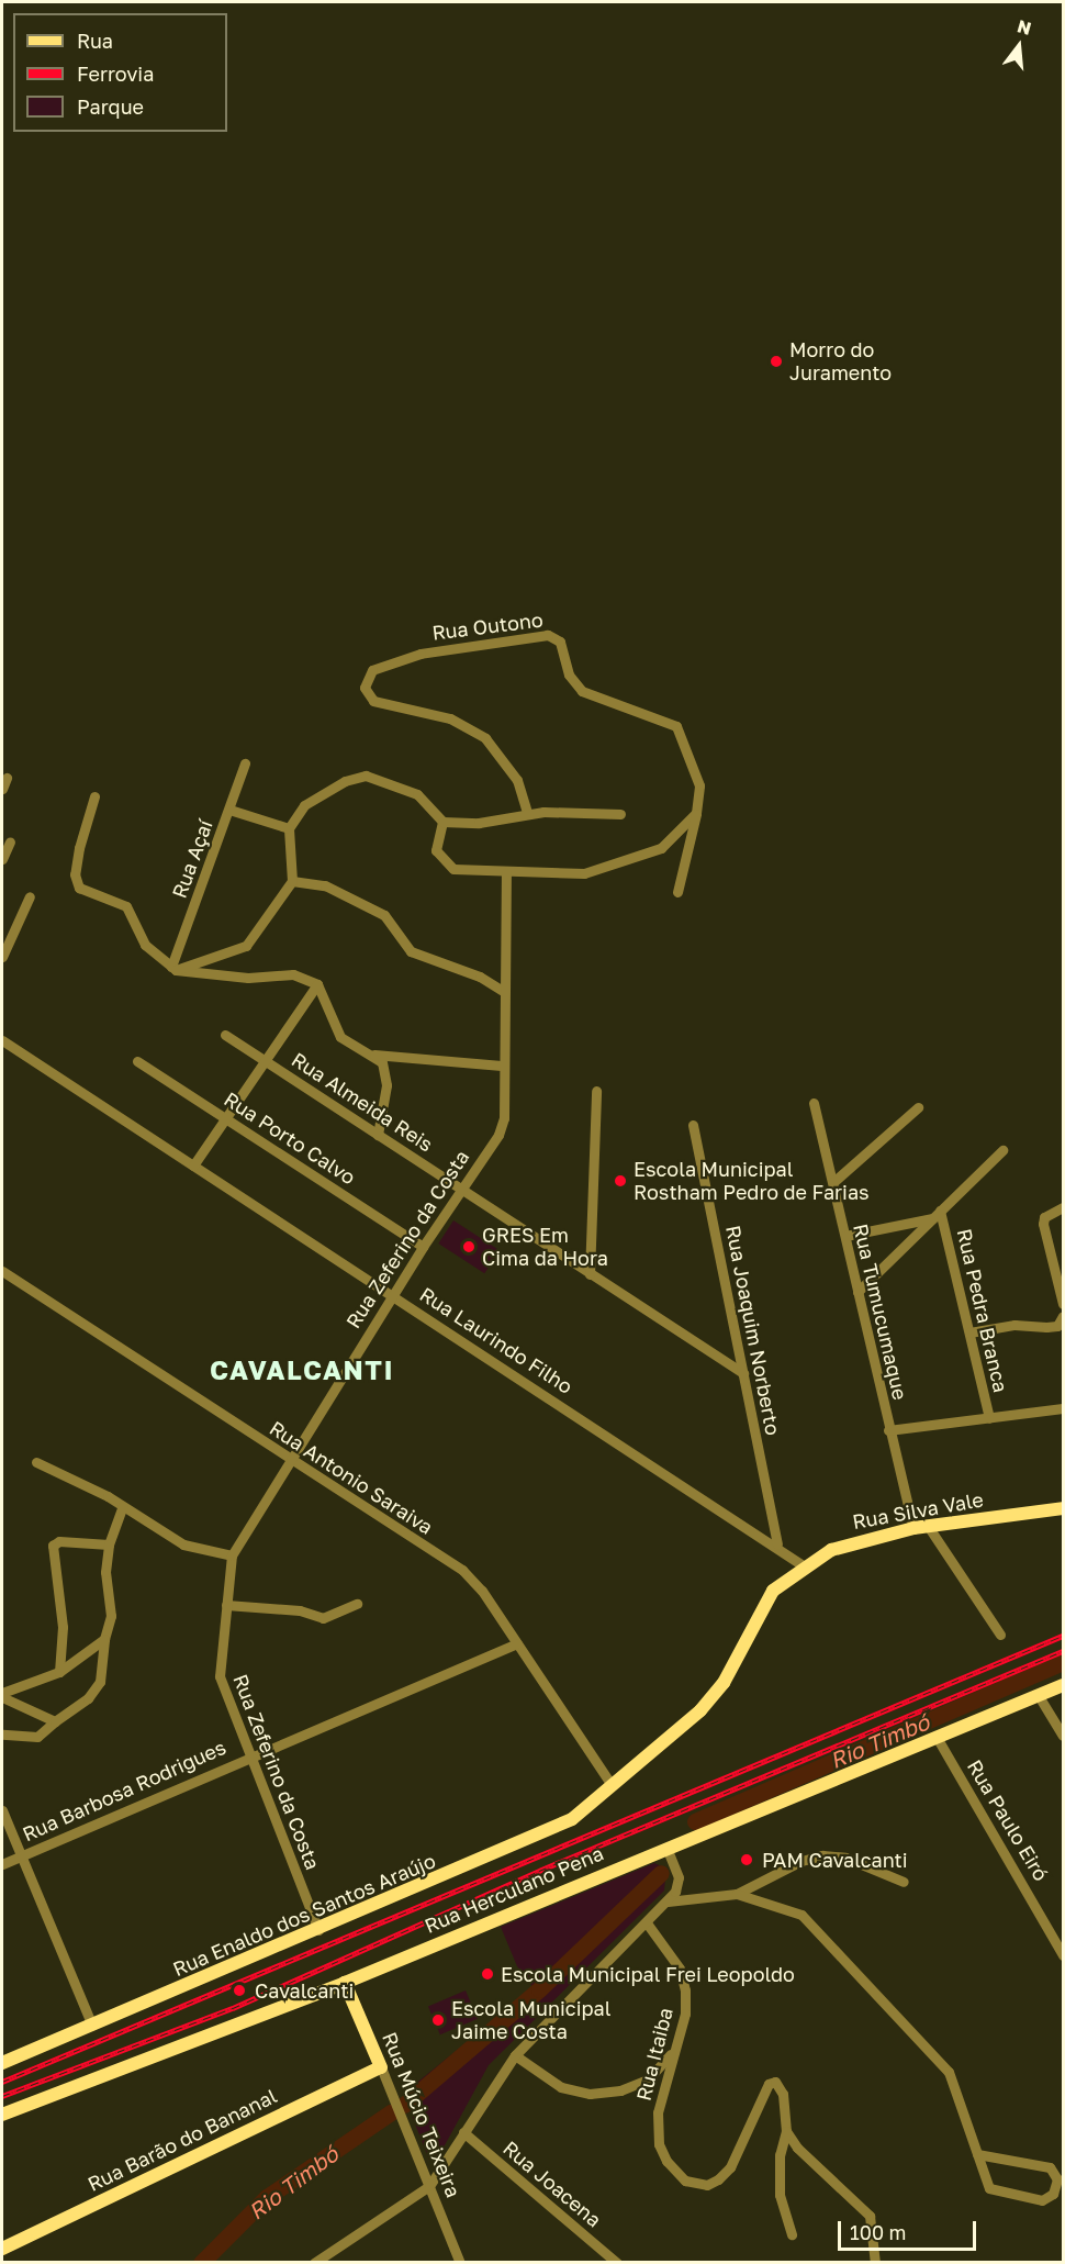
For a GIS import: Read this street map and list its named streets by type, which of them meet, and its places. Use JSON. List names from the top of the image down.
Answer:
{
  "streets": {
    "main road": [
      "Rua Silva Vale",
      "Rua Herculano Pena",
      "Rua Enaldo dos Santos Araújo",
      "Rua Múcio Teixeira",
      "Rua Barão do Bananal"
    ],
    "street": [
      "Rua Outono",
      "Rua Açaí",
      "Rua Almeida Reis",
      "Rua Porto Calvo",
      "Rua Zeferino da Costa",
      "Rua Pedra Branca",
      "Rua Tumucumaque",
      "Rua Joaquim Norberto",
      "Rua Laurindo Filho",
      "Rua Antonio Saraiva",
      "Rua Barbosa Rodrigues",
      "Rua Paulo Eiró",
      "Rua Itaiba",
      "Rua Joacena"
    ]
  },
  "crossings": [
    ["Rua Almeida Reis", "Rua Zeferino da Costa"],
    ["Rua Almeida Reis", "Rua Joaquim Norberto"],
    ["Rua Porto Calvo", "Rua Zeferino da Costa"],
    ["Rua Zeferino da Costa", "Rua Laurindo Filho"],
    ["Rua Zeferino da Costa", "Rua Antonio Saraiva"],
    ["Rua Zeferino da Costa", "Rua Barbosa Rodrigues"],
    ["Rua Zeferino da Costa", "Rua Enaldo dos Santos Araújo"],
    ["Rua Tumucumaque", "Rua Silva Vale"],
    ["Rua Joaquim Norberto", "Rua Laurindo Filho"],
    ["Rua Laurindo Filho", "Rua Silva Vale"],
    ["Rua Antonio Saraiva", "Rua Silva Vale"],
    ["Rua Antonio Saraiva", "Rua Barbosa Rodrigues"],
    ["Rua Antonio Saraiva", "Rua Enaldo dos Santos Araújo"],
    ["Rua Silva Vale", "Rua Enaldo dos Santos Araújo"],
    ["Rua Paulo Eiró", "Rua Herculano Pena"],
    ["Rua Herculano Pena", "Rua Múcio Teixeira"],
    ["Rua Múcio Teixeira", "Rua Barão do Bananal"]
  ],
  "districts": ["CAVALCANTI"],
  "water": ["Rio Timbó"],
  "places": [
    "Morro do Juramento",
    "Escola Municipal Rostham Pedro de Farias",
    "GRES Em Cima da Hora",
    "PAM Cavalcanti",
    "Escola Municipal Frei Leopoldo",
    "Cavalcanti",
    "Escola Municipal Jaime Costa"
  ],
  "legend": ["Rua", "Ferrovia", "Parque"],
  "scale_bar": "100 m",
  "north": "top"
}
